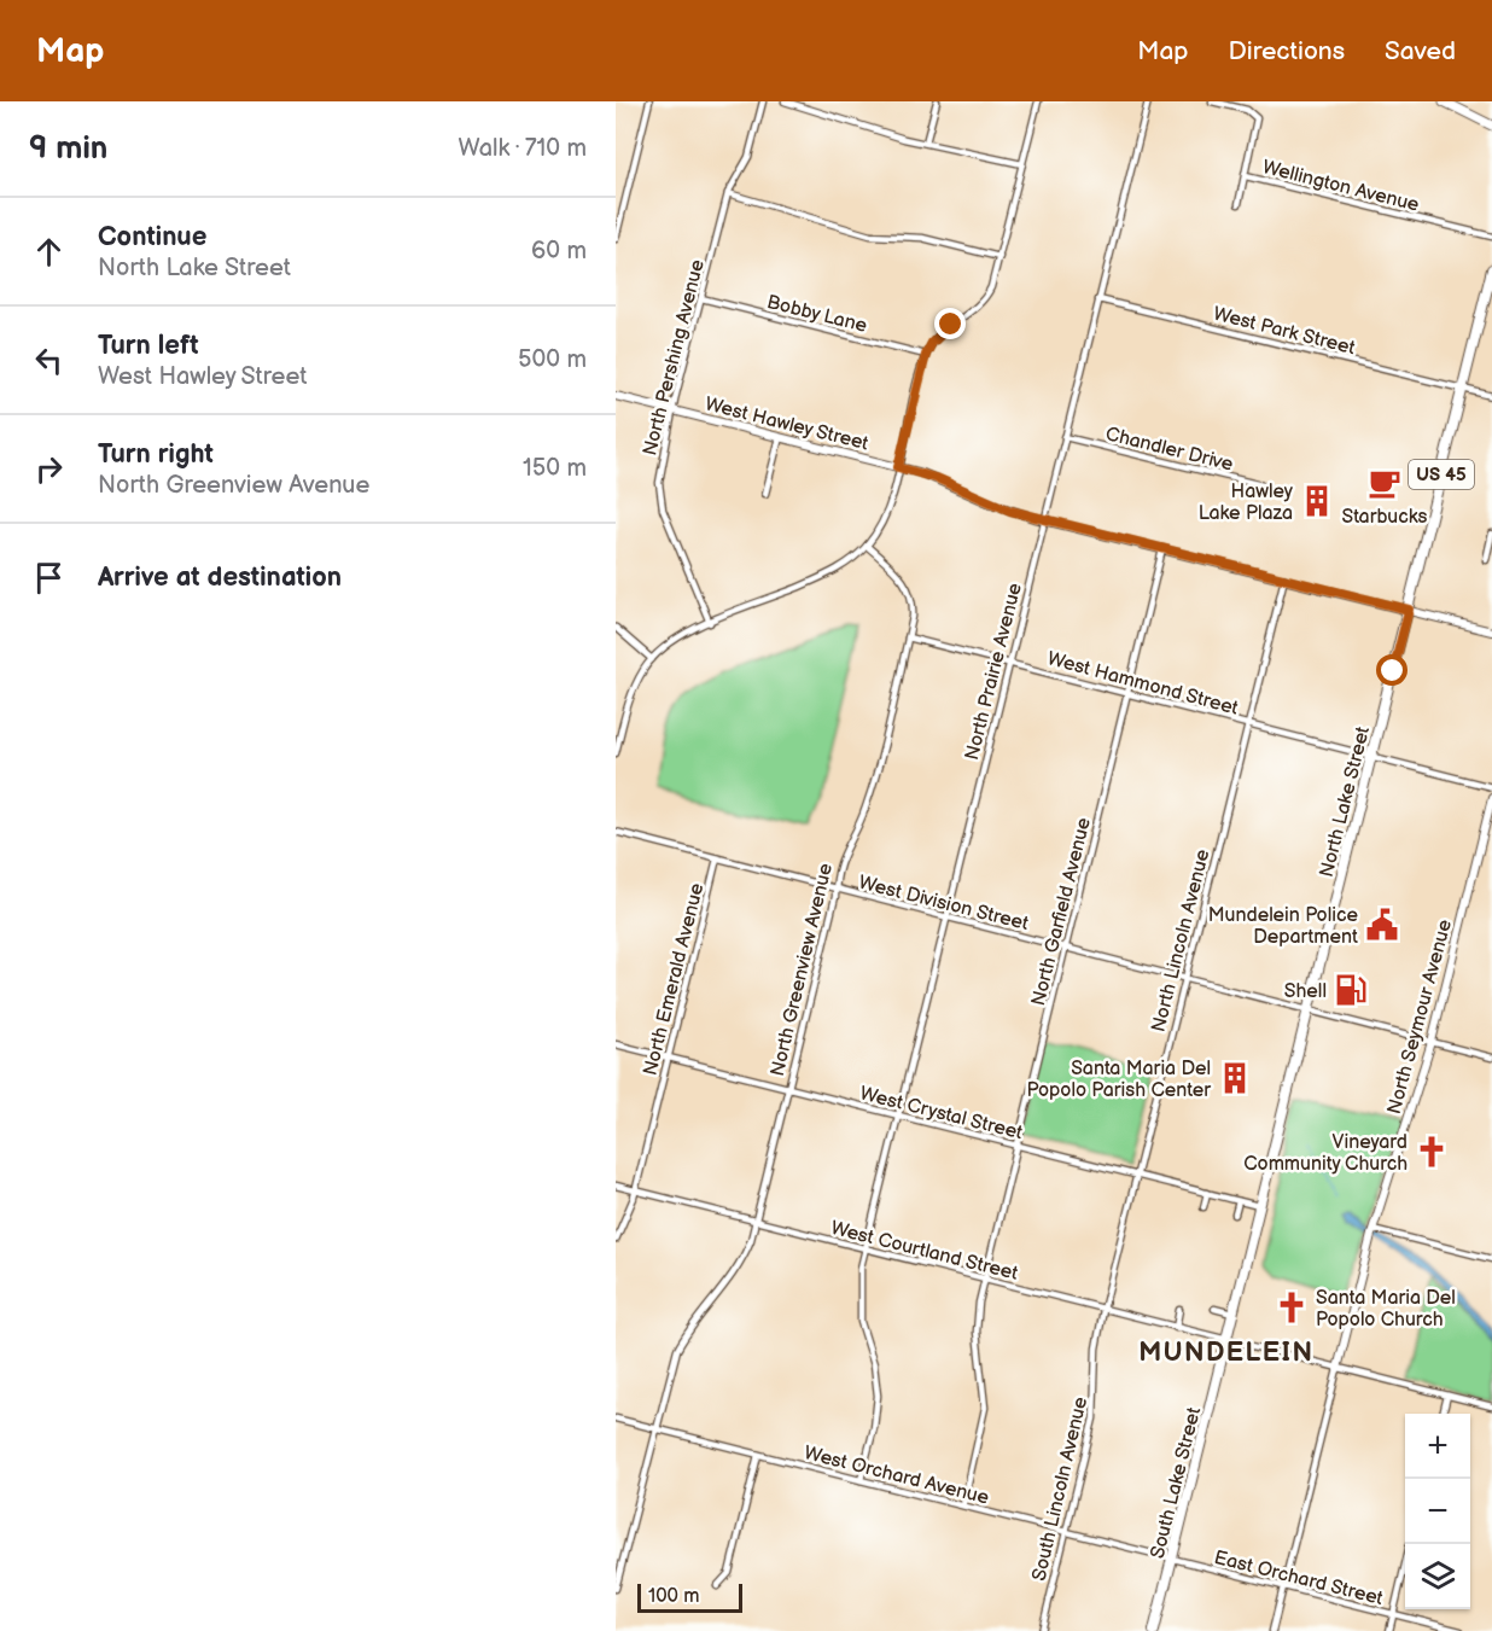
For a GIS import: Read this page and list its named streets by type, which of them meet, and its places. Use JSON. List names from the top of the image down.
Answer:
{
  "streets": {
    "main road": ["US 45", "North Lake Street", "South Lake Street"],
    "street": [
      "Wellington Avenue",
      "Bobby Lane",
      "West Park Street",
      "North Pershing Avenue",
      "West Hawley Street",
      "Chandler Drive",
      "North Prairie Avenue",
      "West Hammond Street",
      "West Division Street",
      "North Garfield Avenue",
      "North Lincoln Avenue",
      "North Greenview Avenue",
      "North Emerald Avenue",
      "North Seymour Avenue",
      "West Crystal Street",
      "West Courtland Street",
      "West Orchard Avenue",
      "South Lincoln Avenue",
      "East Orchard Street"
    ]
  },
  "crossings": [
    ["Bobby Lane", "North Pershing Avenue"],
    ["West Park Street", "North Prairie Avenue"],
    ["West Park Street", "North Lake Street"],
    ["North Pershing Avenue", "West Hawley Street"],
    ["West Hawley Street", "North Prairie Avenue"],
    ["West Hawley Street", "North Lake Street"],
    ["West Hawley Street", "North Garfield Avenue"],
    ["West Hawley Street", "North Lincoln Avenue"],
    ["Chandler Drive", "North Prairie Avenue"],
    ["North Prairie Avenue", "West Hammond Street"],
    ["North Prairie Avenue", "West Division Street"],
    ["North Prairie Avenue", "West Crystal Street"],
    ["North Prairie Avenue", "West Courtland Street"],
    ["North Prairie Avenue", "West Orchard Avenue"],
    ["West Hammond Street", "North Lake Street"],
    ["West Hammond Street", "North Garfield Avenue"],
    ["West Hammond Street", "North Lincoln Avenue"],
    ["West Hammond Street", "North Greenview Avenue"],
    ["North Lake Street", "West Division Street"],
    ["North Lake Street", "West Crystal Street"],
    ["North Lake Street", "West Courtland Street"],
    ["North Lake Street", "South Lake Street"],
    ["West Division Street", "North Garfield Avenue"],
    ["West Division Street", "North Lincoln Avenue"],
    ["West Division Street", "North Greenview Avenue"],
    ["West Division Street", "North Emerald Avenue"],
    ["West Division Street", "North Seymour Avenue"],
    ["North Garfield Avenue", "West Crystal Street"],
    ["North Garfield Avenue", "West Courtland Street"],
    ["North Garfield Avenue", "West Orchard Avenue"],
    ["North Lincoln Avenue", "West Crystal Street"],
    ["North Lincoln Avenue", "West Courtland Street"],
    ["North Lincoln Avenue", "South Lincoln Avenue"],
    ["North Greenview Avenue", "West Crystal Street"],
    ["North Greenview Avenue", "West Courtland Street"],
    ["North Greenview Avenue", "West Orchard Avenue"],
    ["North Emerald Avenue", "West Crystal Street"],
    ["North Emerald Avenue", "West Courtland Street"],
    ["North Seymour Avenue", "West Courtland Street"],
    ["West Courtland Street", "South Lake Street"],
    ["West Courtland Street", "South Lincoln Avenue"],
    ["West Orchard Avenue", "South Lake Street"],
    ["West Orchard Avenue", "South Lincoln Avenue"],
    ["West Orchard Avenue", "East Orchard Street"],
    ["South Lake Street", "East Orchard Street"]
  ],
  "districts": ["MUNDELEIN"],
  "places": {
    "cafe": ["Starbucks"],
    "building": ["Hawley Lake Plaza", "Santa Maria Del Popolo Parish Center"],
    "public building": ["Mundelein Police Department"],
    "fuel station": ["Shell"],
    "church": ["Vineyard Community Church", "Santa Maria Del Popolo Church"]
  },
  "scale_bar": "100 m",
  "page": {
    "header": "Map",
    "nav": ["Map", "Directions", "Saved"],
    "heading": ["9 min", "Walk · 710 m"],
    "list": [
      ["Continue", "North Lake Street", "60 m"],
      ["Turn left", "West Hawley Street", "500 m"],
      ["Turn right", "North Greenview Avenue", "150 m"],
      "Arrive at destination"
    ],
    "map_buttons": ["+", "−"],
    "scale": "100 m"
  }
}
